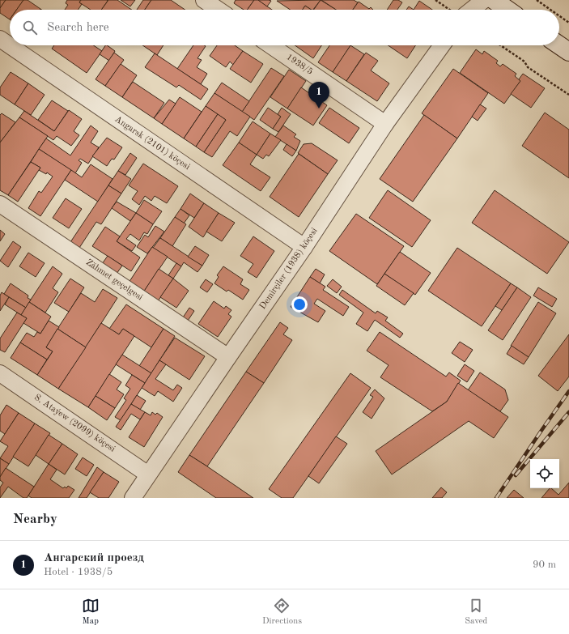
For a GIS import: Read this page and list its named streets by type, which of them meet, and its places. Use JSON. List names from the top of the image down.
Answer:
{
  "streets": {
    "street": [
      "1938/5",
      "Angarsk (2101) köçesi",
      "Demirçiler (1938) köçesi",
      "Zähmet geçelgesi",
      "S. Ataýew (2099) köçesi"
    ]
  },
  "crossings": [
    ["1938/5", "Demirçiler (1938) köçesi"],
    ["Angarsk (2101) köçesi", "Demirçiler (1938) köçesi"],
    ["Demirçiler (1938) köçesi", "Zähmet geçelgesi"],
    ["Demirçiler (1938) köçesi", "S. Ataýew (2099) köçesi"]
  ],
  "page": {
    "search": "Search here",
    "pins": "1",
    "heading": "Nearby",
    "list": [
      {
        "mark": "1",
        "name": "Ангарский проезд",
        "note": "Hotel · 1938/5",
        "value": "90 m"
      }
    ],
    "nav": ["Map", "Directions", "Saved"]
  }
}
